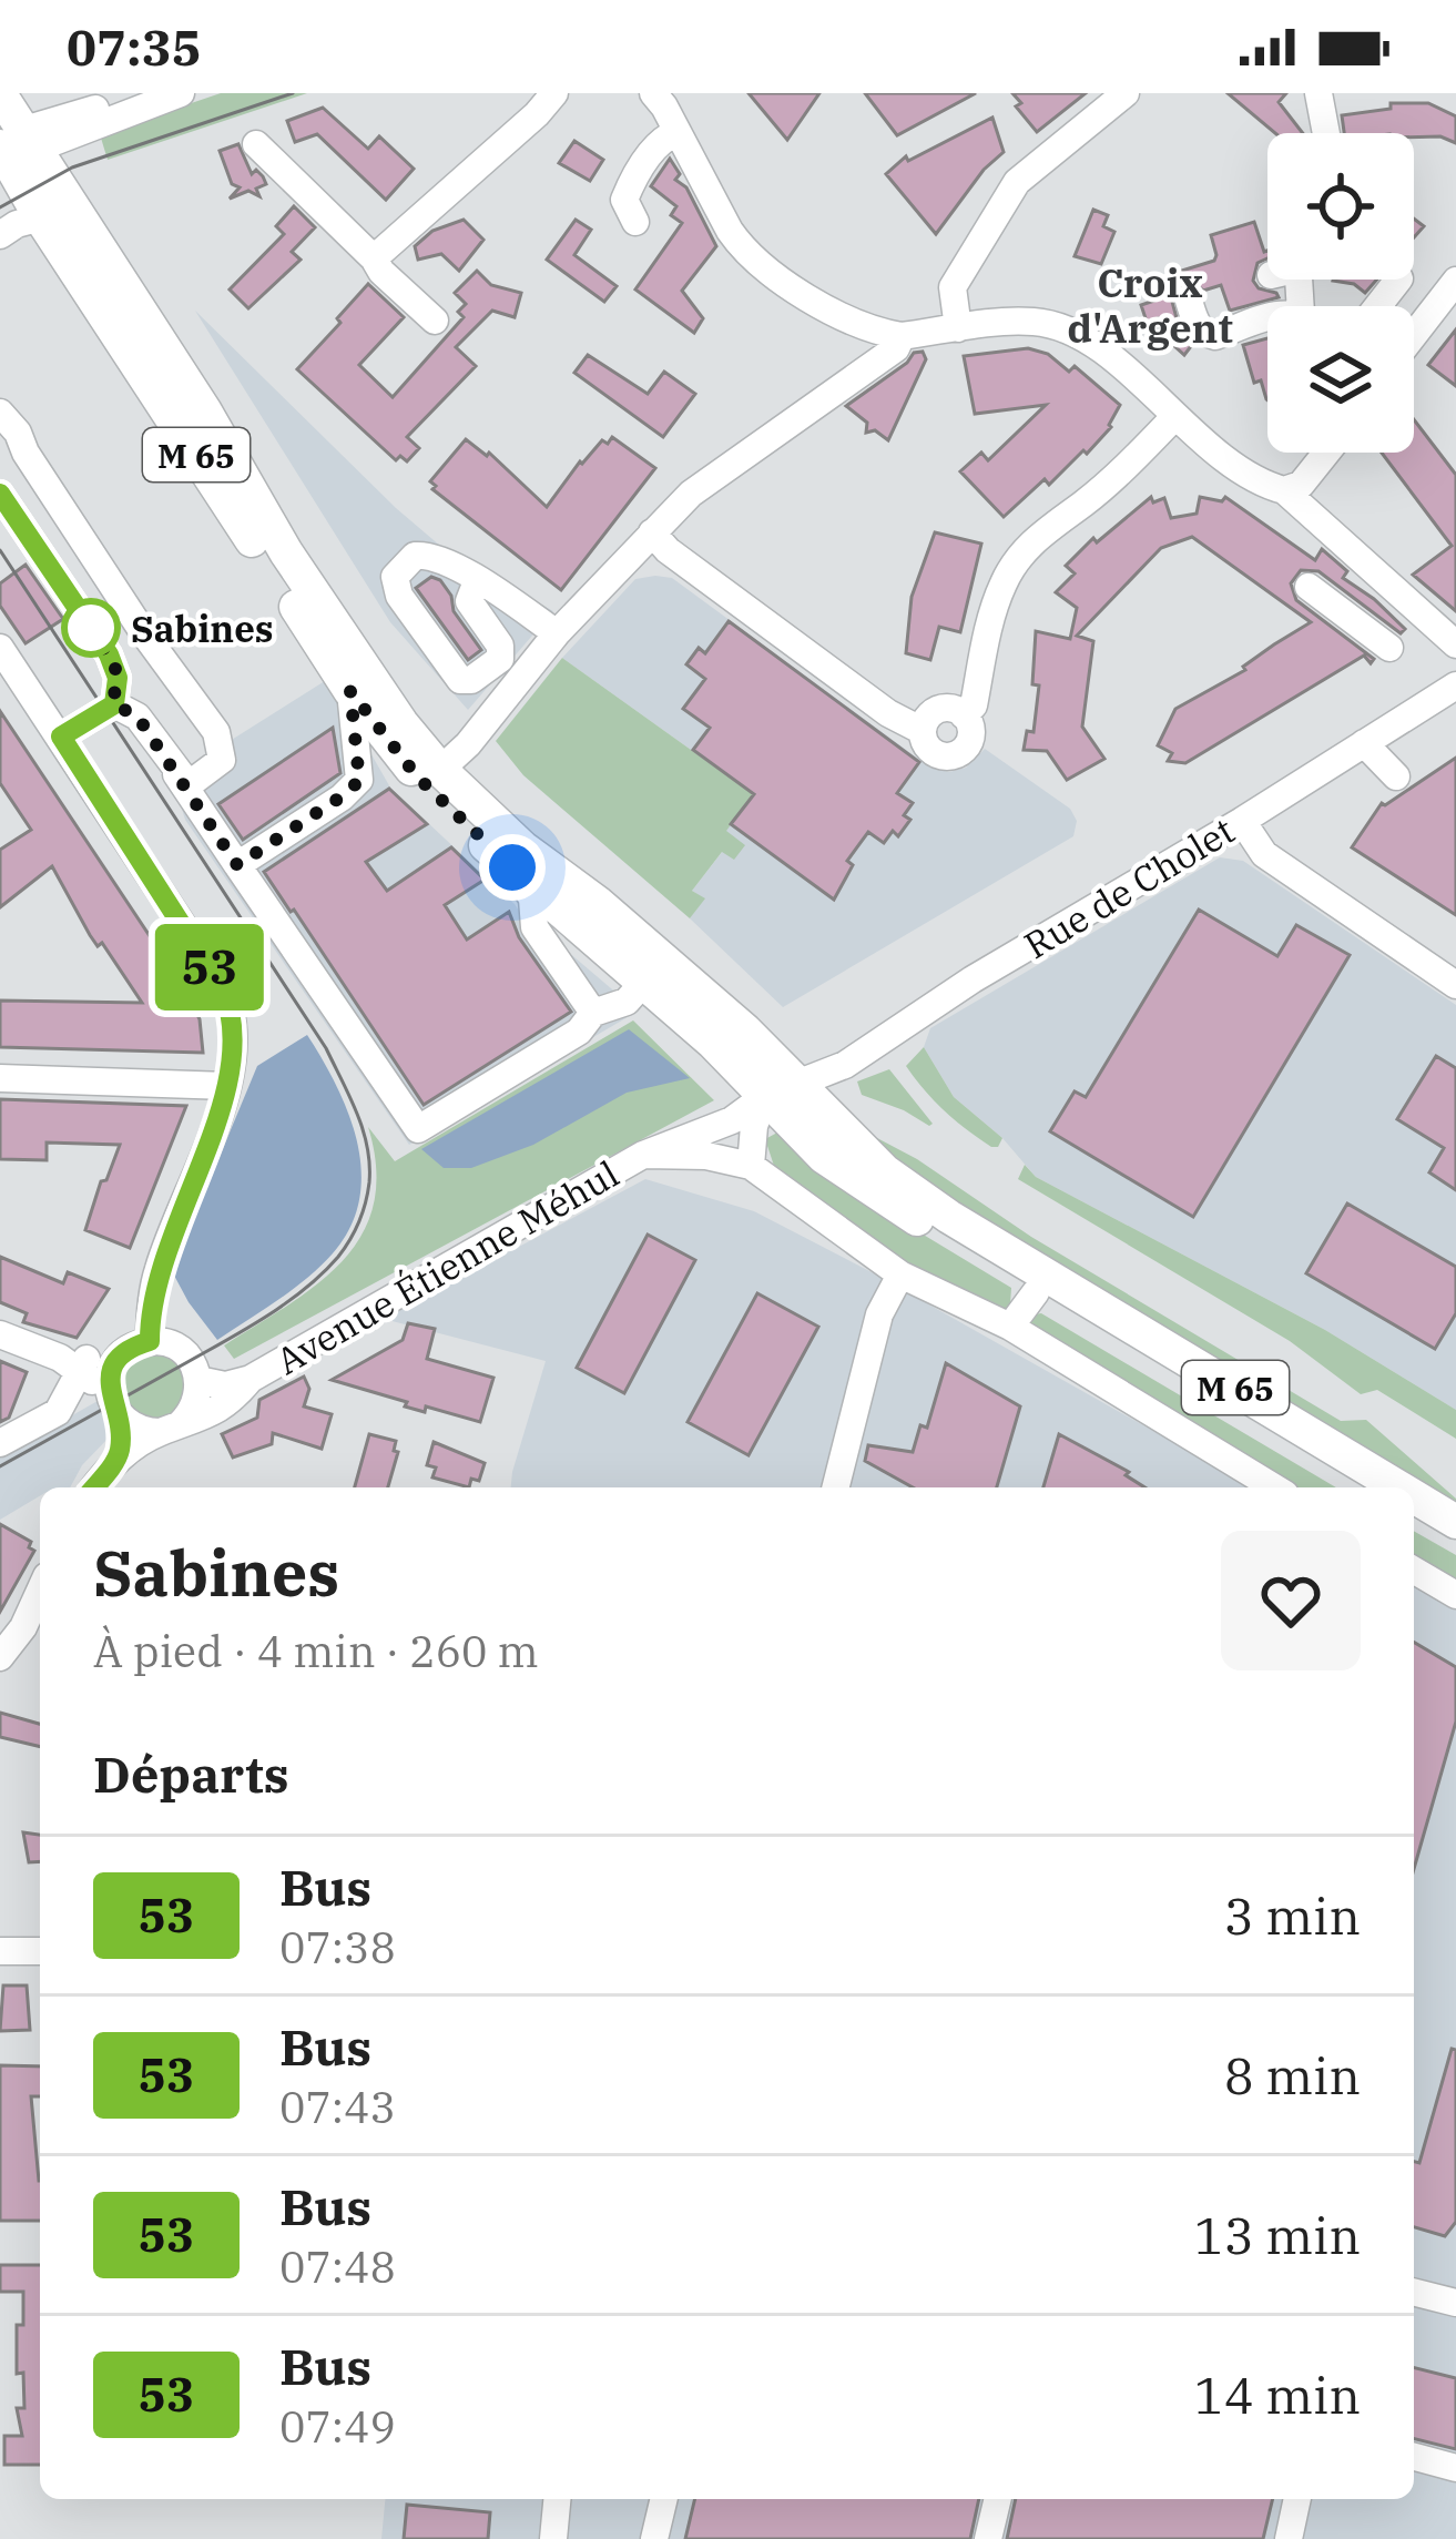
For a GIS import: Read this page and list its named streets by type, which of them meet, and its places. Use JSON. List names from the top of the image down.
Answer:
{
  "streets": {
    "main road": ["M 65"],
    "street": ["Rue de Cholet", "Avenue Étienne Méhul"]
  },
  "crossings": [
    ["M 65", "Rue de Cholet"],
    ["M 65", "Avenue Étienne Méhul"]
  ],
  "districts": ["Croix d'Argent"],
  "places": ["Sabines"],
  "lines": ["bus line 53"],
  "page": {
    "status": "07:35",
    "on_map": "53",
    "heading": [
      ["Sabines", "À pied · 4 min · 260 m"],
      "Départs"
    ],
    "list": [
      {
        "mark": "53",
        "name": "Bus",
        "note": "07:38",
        "value": "3 min"
      },
      {
        "mark": "53",
        "name": "Bus",
        "note": "07:43",
        "value": "8 min"
      },
      {
        "mark": "53",
        "name": "Bus",
        "note": "07:48",
        "value": "13 min"
      },
      {
        "mark": "53",
        "name": "Bus",
        "note": "07:49",
        "value": "14 min"
      }
    ]
  }
}
